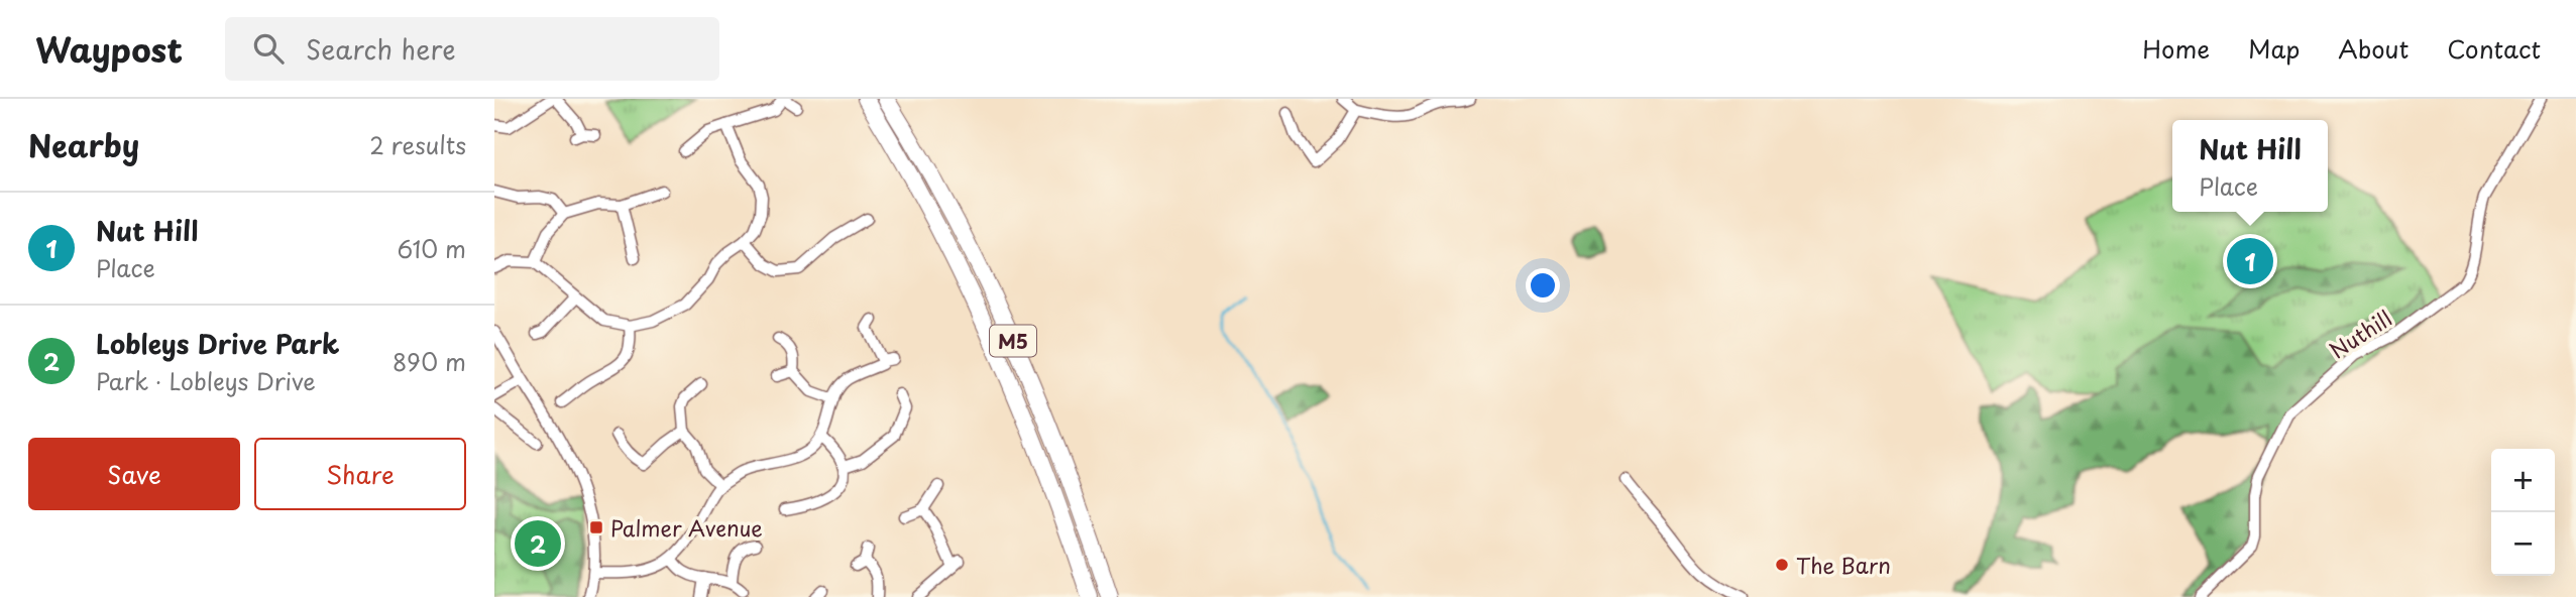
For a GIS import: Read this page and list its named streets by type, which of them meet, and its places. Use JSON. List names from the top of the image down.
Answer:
{
  "streets": {
    "highway": ["M5"],
    "street": ["Nuthill"]
  },
  "places": {
    "transit": ["Palmer Avenue"],
    "other": ["The Barn"]
  },
  "page": {
    "header": "Waypost",
    "search": "Search here",
    "nav": [
      "Home",
      "Map",
      "About",
      "Contact"
    ],
    "heading": ["Nearby", "2 results"],
    "popup": ["Nut Hill", "Place"],
    "list": [
      {
        "mark": "1",
        "name": "Nut Hill",
        "note": "Place",
        "value": "610 m"
      },
      {
        "mark": "2",
        "name": "Lobleys Drive Park",
        "note": "Park · Lobleys Drive",
        "value": "890 m"
      }
    ],
    "pins": ["1", "2"],
    "buttons": ["Save", "Share"],
    "map_buttons": ["+", "−"]
  }
}
